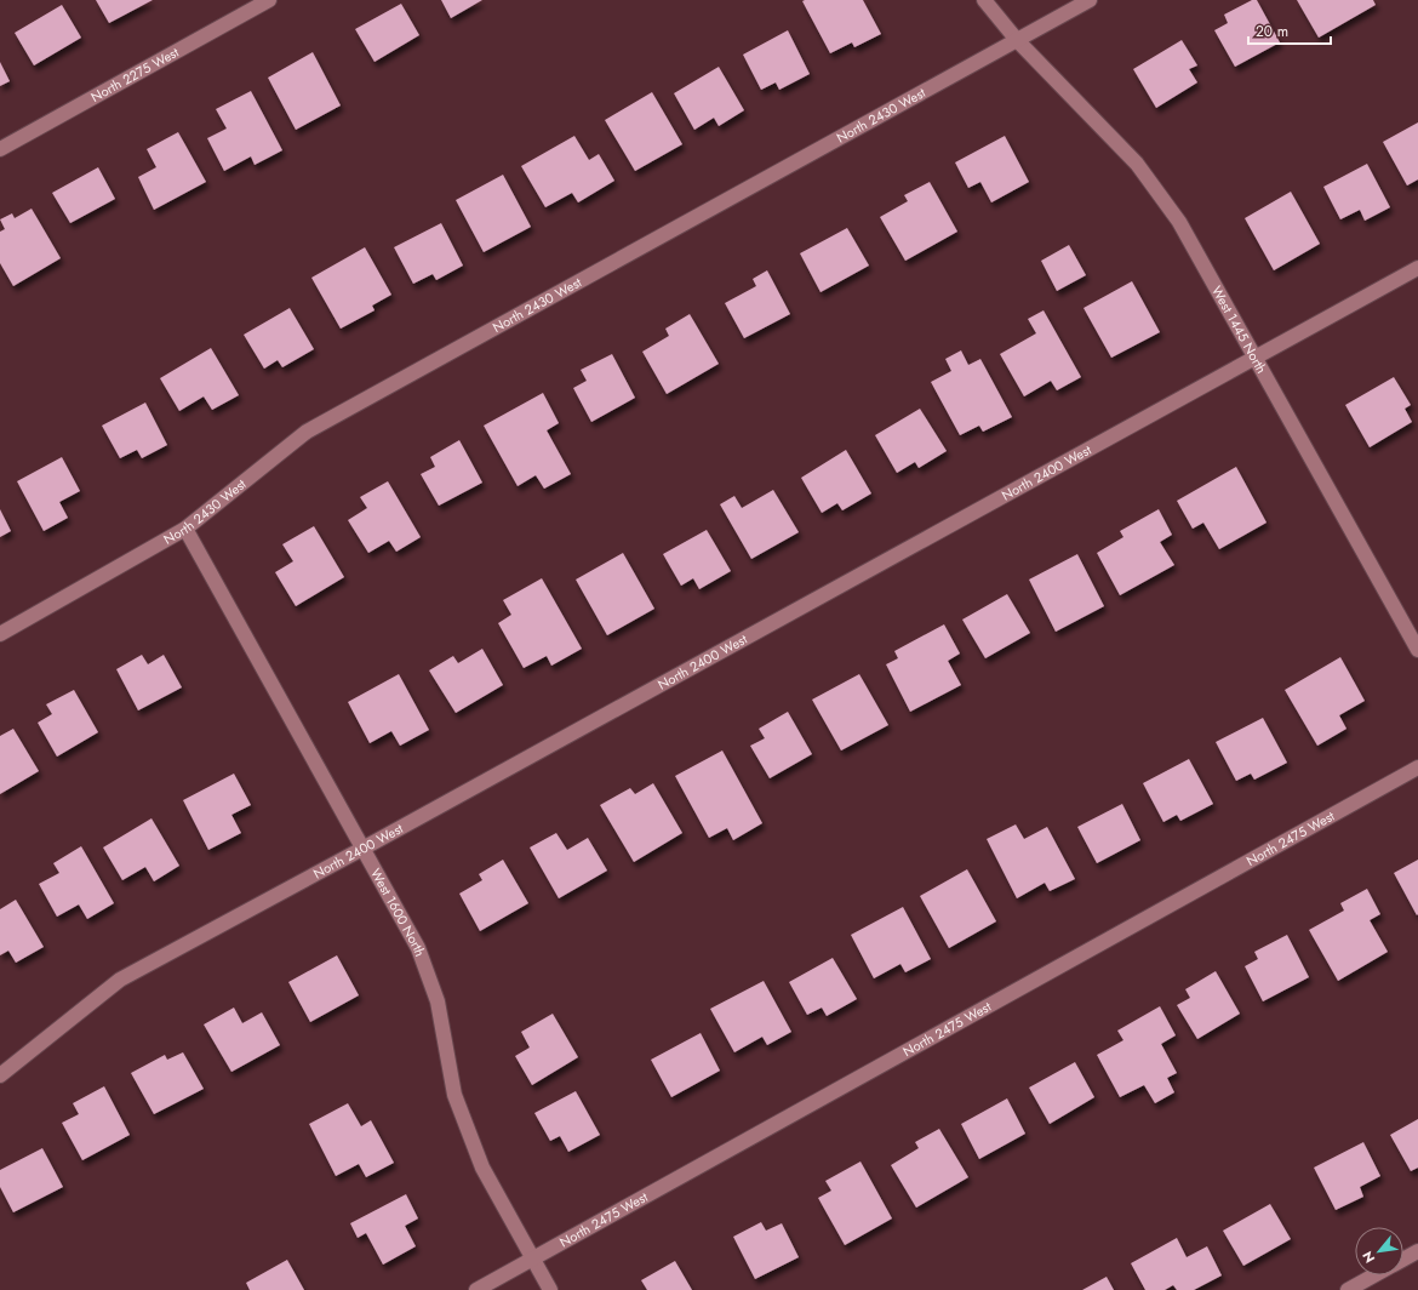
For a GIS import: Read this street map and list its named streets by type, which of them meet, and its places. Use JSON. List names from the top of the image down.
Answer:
{
  "streets": {
    "street": [
      "North 2275 West",
      "North 2430 West",
      "West 1445 North",
      "North 2400 West",
      "North 2475 West",
      "West 1600 North"
    ]
  },
  "crossings": [
    ["North 2430 West", "West 1445 North"],
    ["North 2430 West", "West 1600 North"],
    ["West 1445 North", "North 2400 West"],
    ["North 2400 West", "West 1600 North"],
    ["North 2475 West", "West 1600 North"]
  ],
  "scale_bar": "20 m",
  "north": "bottom left"
}
